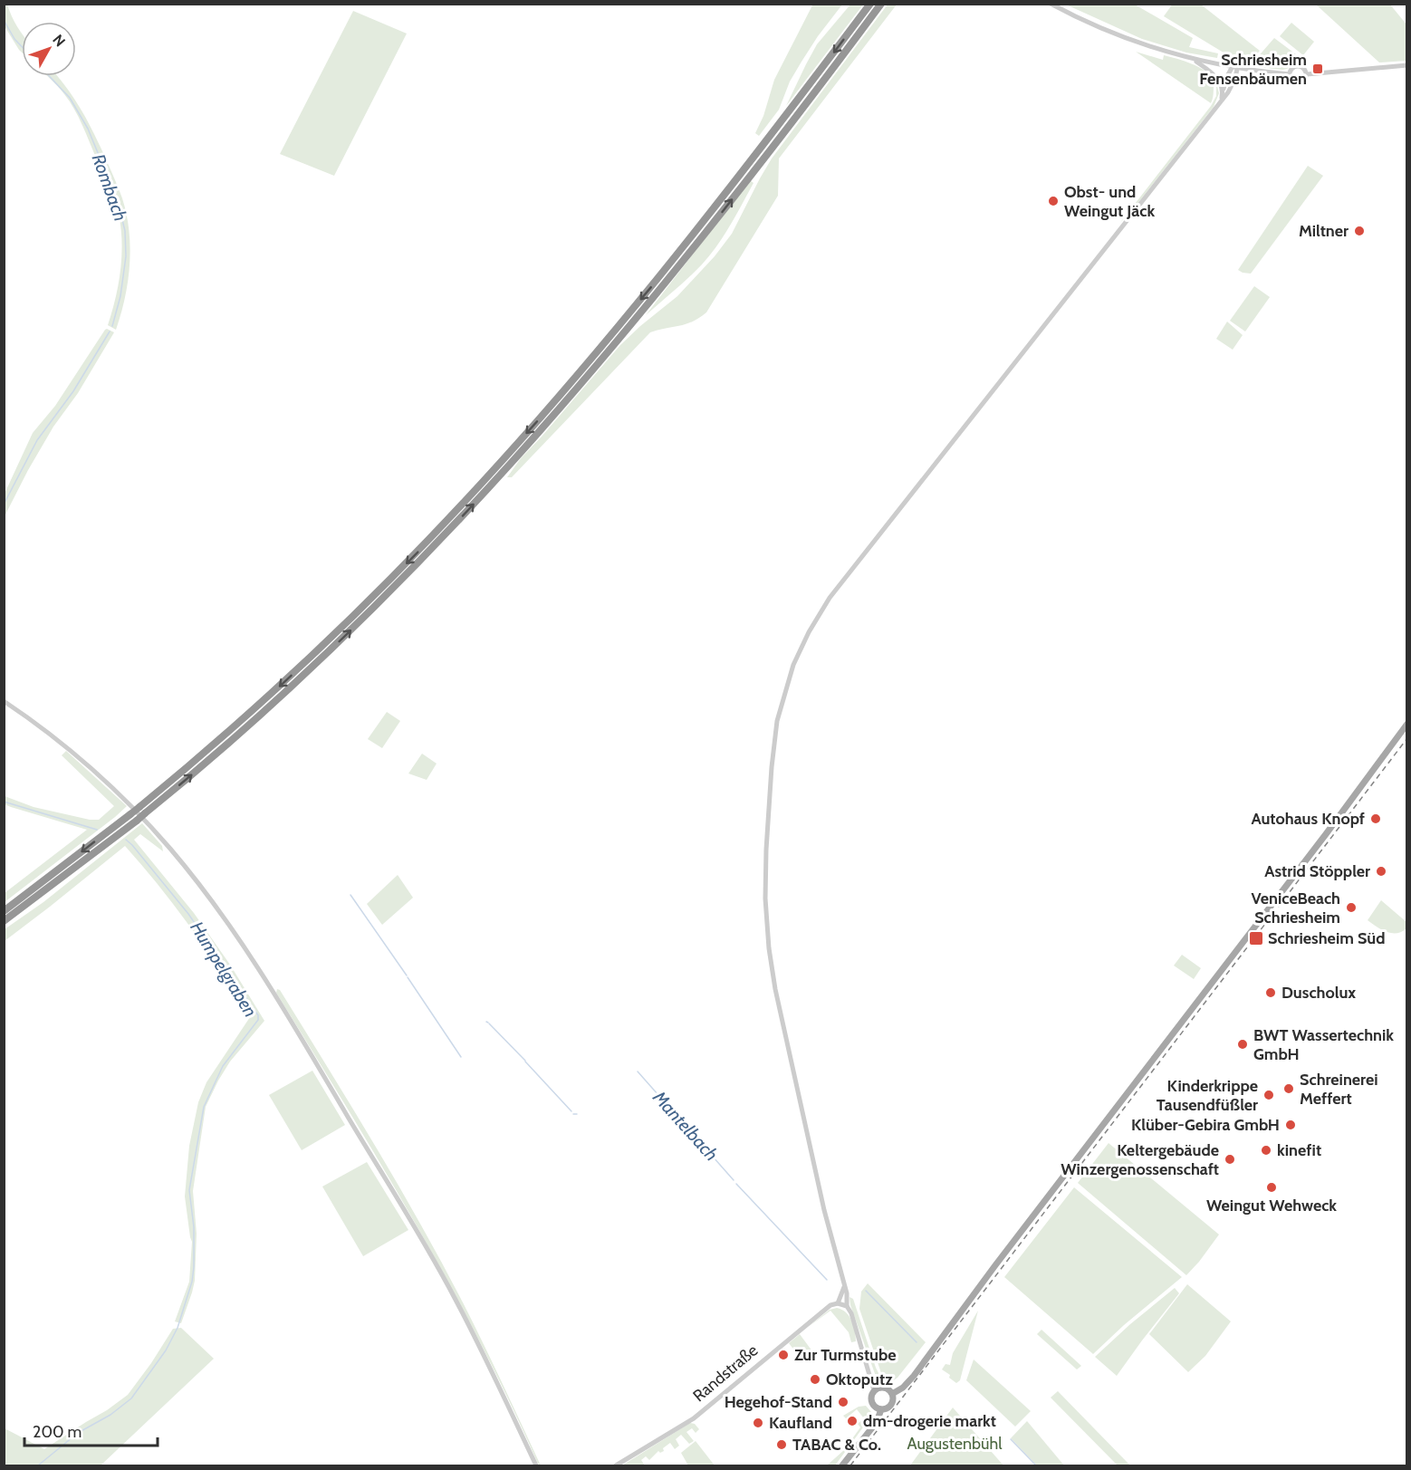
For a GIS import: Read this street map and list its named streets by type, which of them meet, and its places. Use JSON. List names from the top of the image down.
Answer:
{
  "streets": {
    "street": ["Randstraße"]
  },
  "water": ["Rombach", "Humpelgraben", "Mantelbach"],
  "parks": ["Augustenbühl"],
  "places": {
    "transit": ["Schriesheim Fensenbäumen", "Schriesheim Süd"],
    "other": [
      "Obst- und Weingut Jäck",
      "Miltner",
      "Autohaus Knopf",
      "Astrid Stöppler",
      "VeniceBeach Schriesheim",
      "Duscholux",
      "BWT Wassertechnik GmbH",
      "Schreinerei Meffert",
      "Kinderkrippe Tausendfüßler",
      "Klüber-Gebira GmbH",
      "kinefit",
      "Keltergebäude Winzergenossenschaft",
      "Weingut Wehweck",
      "Zur Turmstube",
      "Oktoputz",
      "Hegehof-Stand",
      "dm-drogerie markt",
      "Kaufland",
      "TABAC & Co."
    ]
  },
  "scale_bar": "200 m",
  "north": "top right"
}
